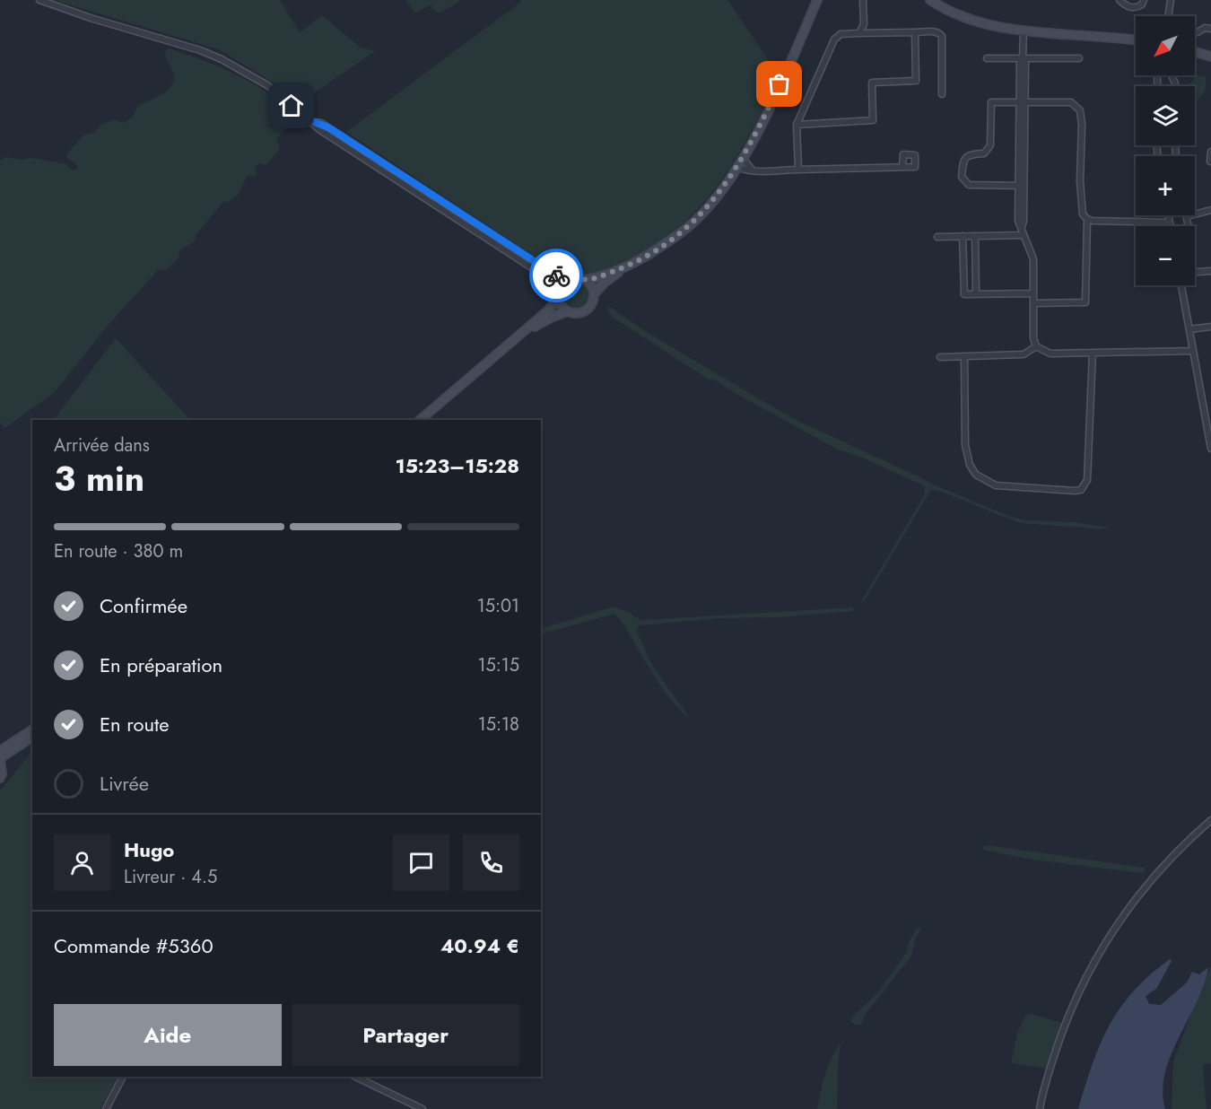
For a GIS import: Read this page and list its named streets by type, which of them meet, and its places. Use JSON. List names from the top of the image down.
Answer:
{
  "north": "bottom left",
  "page": {
    "map_buttons": ["+", "−"],
    "heading": ["3 min", "Arrivée dans", "15:23–15:28"],
    "panel": [
      "Hugo",
      "Livreur · 4.5",
      "Commande #5360",
      "40.94 €"
    ],
    "bar": "En route · 380 m",
    "list": [
      ["Confirmée", "15:01"],
      ["En préparation", "15:15"],
      ["En route", "15:18"],
      "Livrée"
    ],
    "buttons": ["Aide", "Partager"]
  }
}
